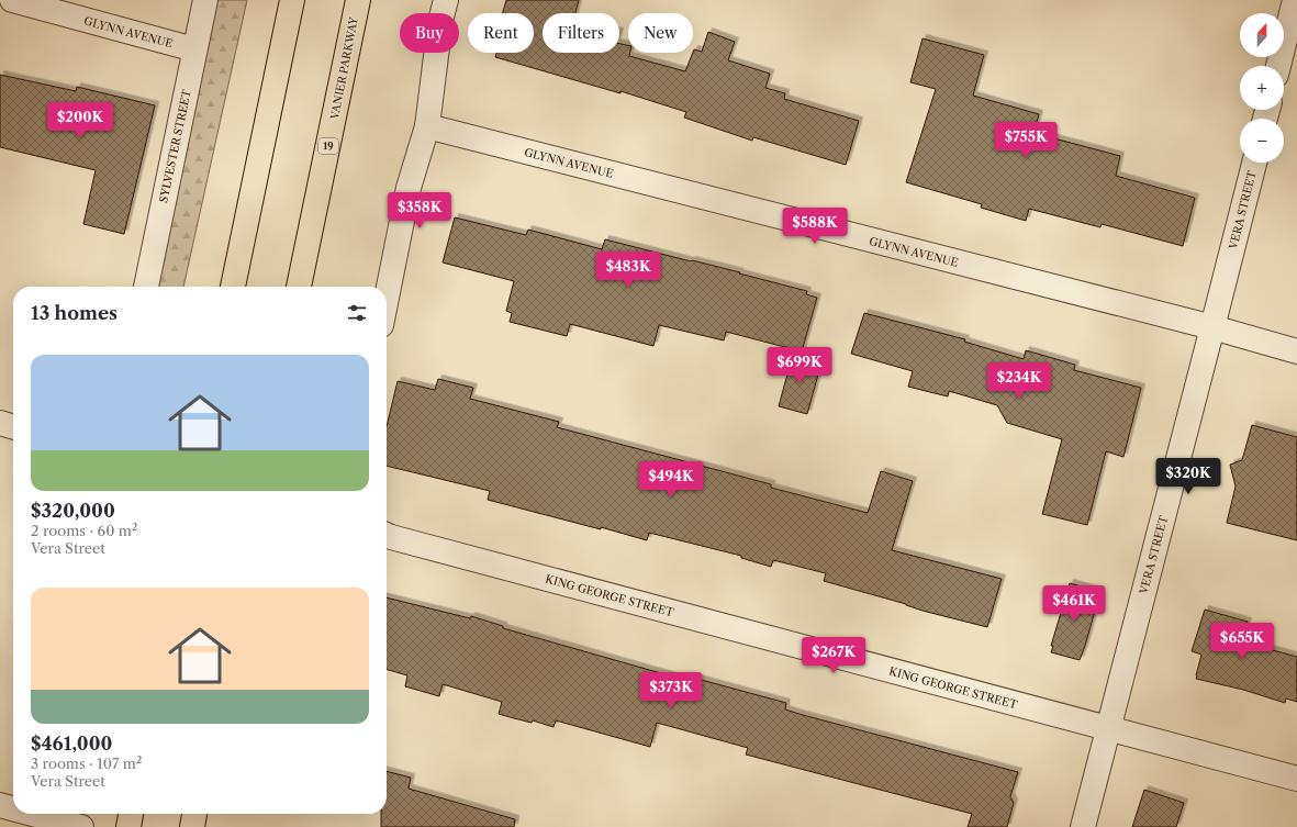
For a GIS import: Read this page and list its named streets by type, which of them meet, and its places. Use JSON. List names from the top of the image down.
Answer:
{
  "streets": {
    "main road": ["VANIER PARKWAY", "19"],
    "street": [
      "GLYNN AVENUE",
      "SYLVESTER STREET",
      "VERA STREET",
      "KING GEORGE STREET"
    ]
  },
  "crossings": [
    ["GLYNN AVENUE", "SYLVESTER STREET"],
    ["GLYNN AVENUE", "VERA STREET"],
    ["VERA STREET", "KING GEORGE STREET"]
  ],
  "north": "top",
  "page": {
    "map_buttons": ["+", "−"],
    "chip": [
      "Buy",
      "Rent",
      "Filters",
      "New"
    ],
    "price": [
      "$200K",
      "$755K",
      "$358K",
      "$588K",
      "$483K",
      "$699K",
      "$234K",
      "$320K",
      "$494K",
      "$461K",
      "$655K",
      "$267K",
      "$373K"
    ],
    "heading": "13 homes",
    "list": [
      {
        "name": "$320,000",
        "note": "2 rooms · 60 m² · Vera Street"
      },
      {
        "name": "$461,000",
        "note": "3 rooms · 107 m² · Vera Street"
      }
    ]
  }
}
